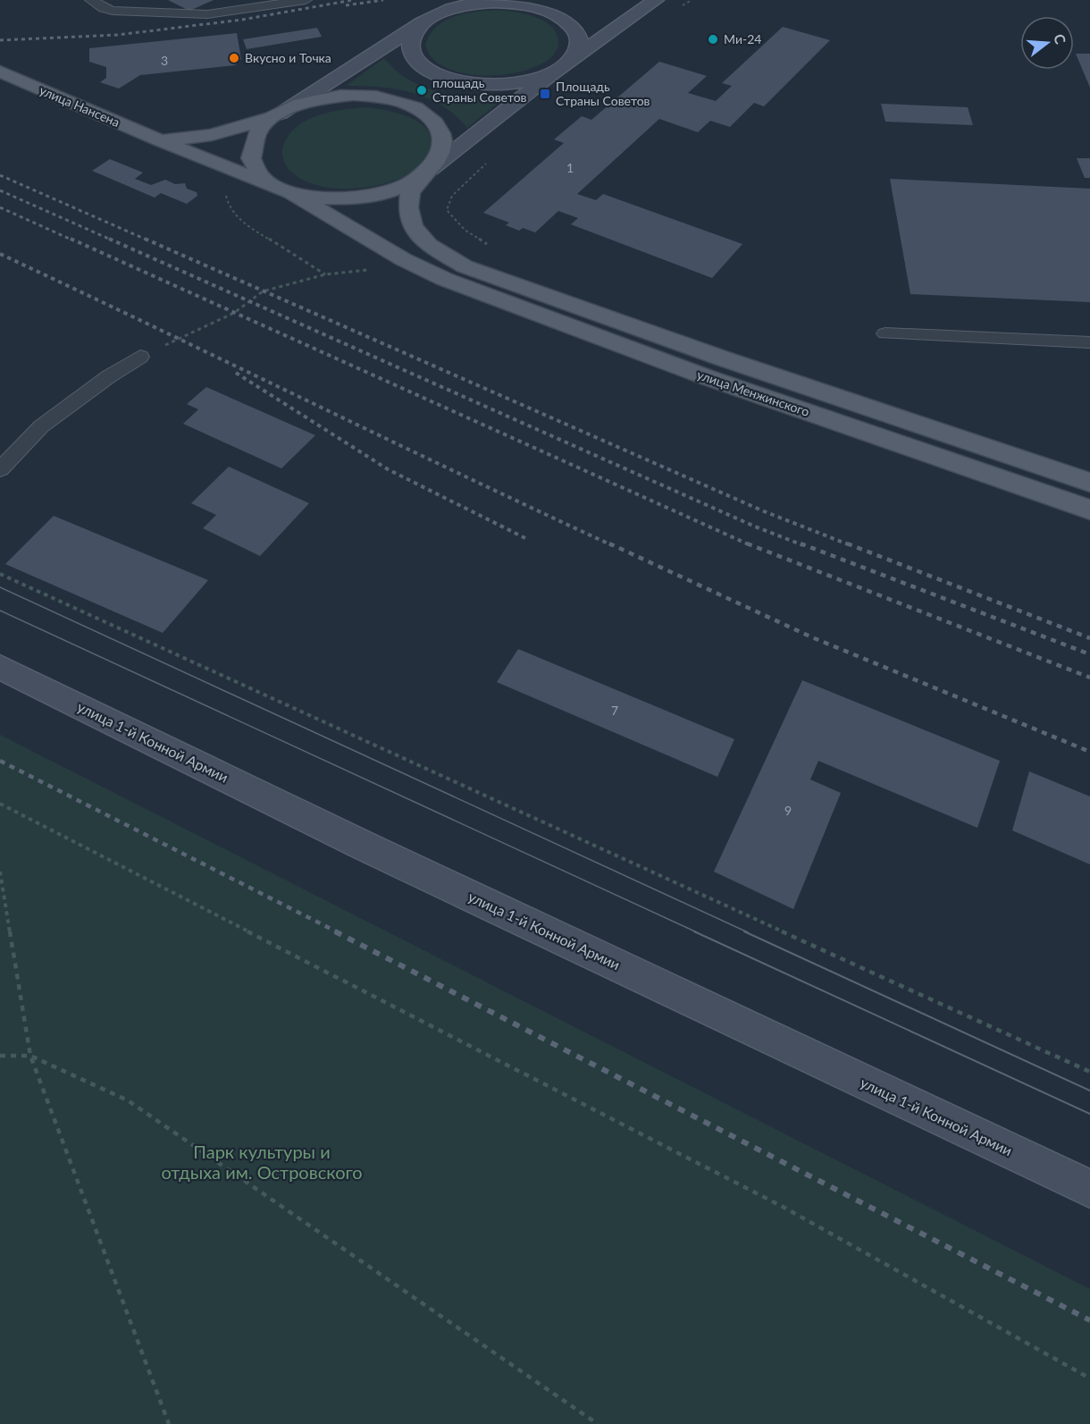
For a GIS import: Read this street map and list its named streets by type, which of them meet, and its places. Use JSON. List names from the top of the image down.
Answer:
{
  "streets": {
    "main road": ["улица Нансена", "улица Менжинского", "улица 1-й Конной Армии"]
  },
  "crossings": [
    ["улица Нансена", "улица Менжинского"]
  ],
  "parks": ["Парк культуры и отдыха им. Островского"],
  "places": {
    "other": ["Ми-24", "Вкусно и Точка", "площадь Страны Советов"],
    "transit": ["Площадь Страны Советов"]
  },
  "house_numbers": [
    "3",
    "1",
    "7",
    "9"
  ],
  "north": "right"
}
